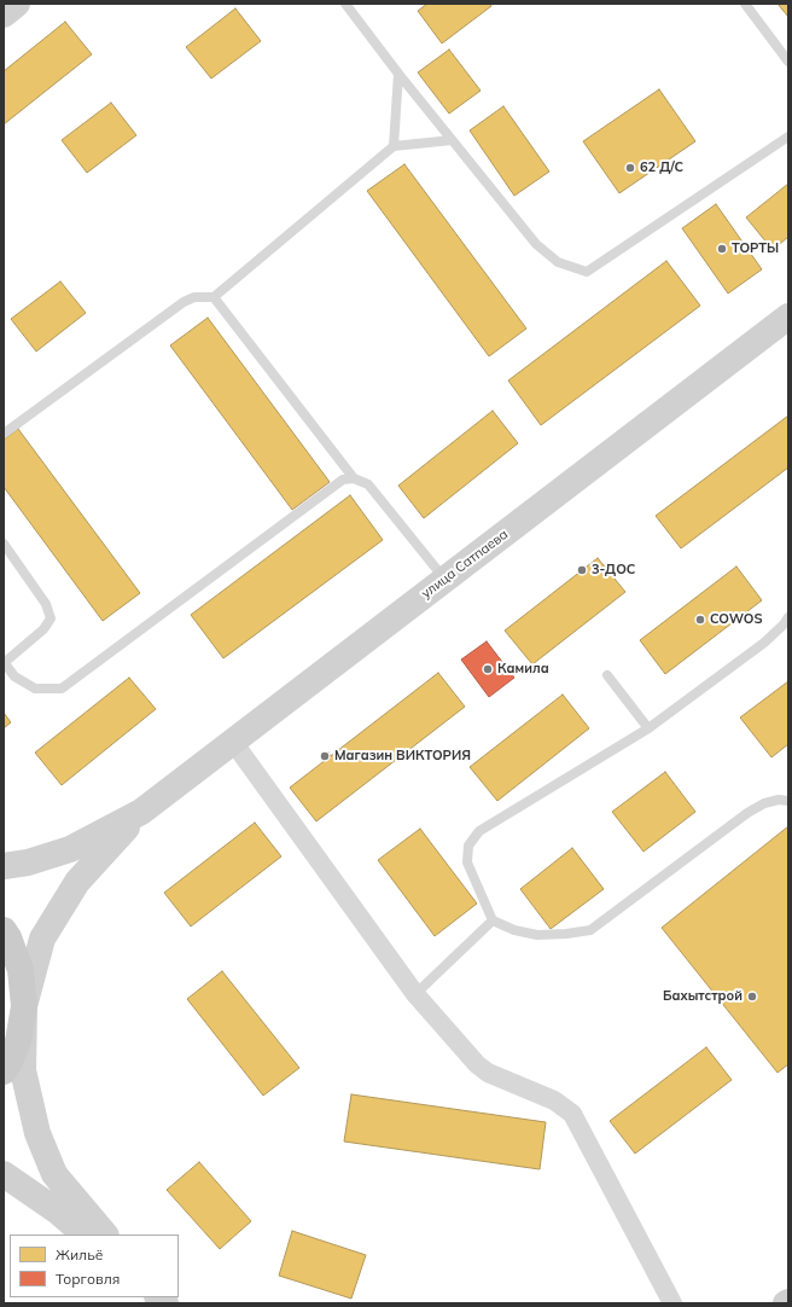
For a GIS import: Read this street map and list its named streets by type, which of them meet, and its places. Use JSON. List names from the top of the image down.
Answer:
{
  "streets": {
    "main road": ["улица Сатпаева"]
  },
  "places": [
    "62 Д/С",
    "ТОРТЫ",
    "3-ДОС",
    "COWOS",
    "Камила",
    "Магазин ВИКТОРИЯ",
    "Бахытстрой"
  ],
  "legend": ["Жильё", "Торговля"]
}
